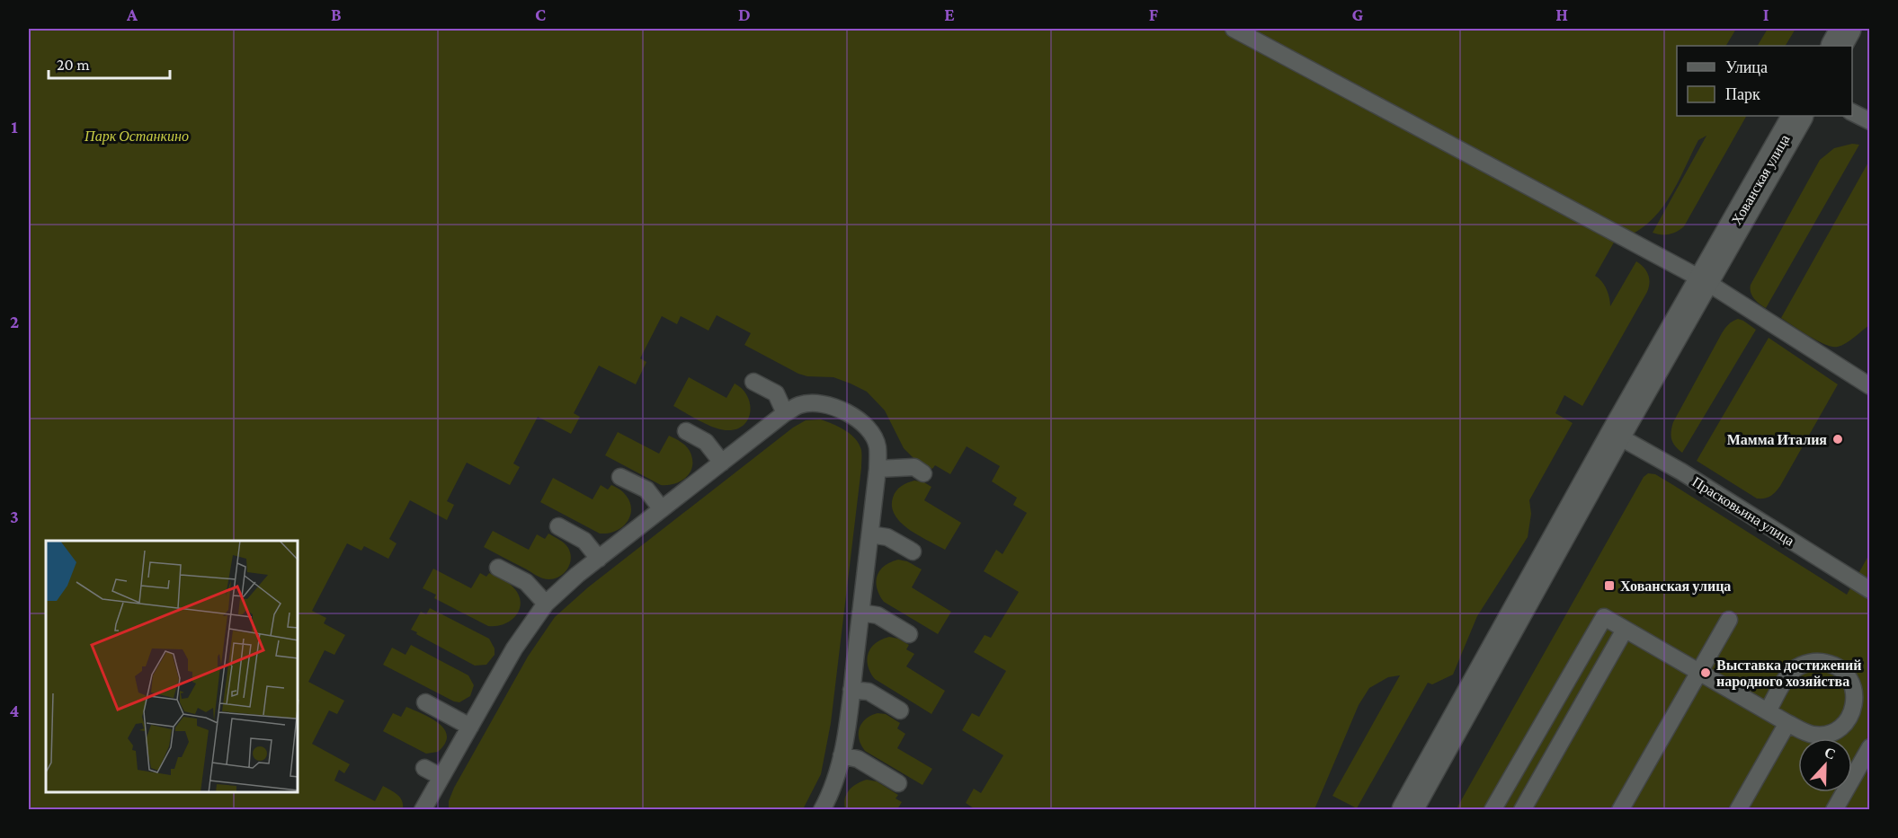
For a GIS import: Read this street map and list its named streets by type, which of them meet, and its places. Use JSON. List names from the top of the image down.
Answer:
{
  "streets": {
    "street": ["Хованская улица"],
    "lane": ["Прасковьина улица"]
  },
  "crossings": [
    ["Хованская улица", "Прасковьина улица"]
  ],
  "parks": ["Парк Останкино"],
  "places": {
    "other": ["Мамма Италия", "Выставка достижений народного хозяйства"],
    "transit": ["Хованская улица"]
  },
  "legend": ["Улица", "Парк"],
  "scale_bar": "20 m",
  "north": "top",
  "grid": {
    "columns": [
      "A",
      "B",
      "C",
      "D",
      "E",
      "F",
      "G",
      "H",
      "I"
    ],
    "rows": [
      "1",
      "2",
      "3",
      "4"
    ]
  }
}
